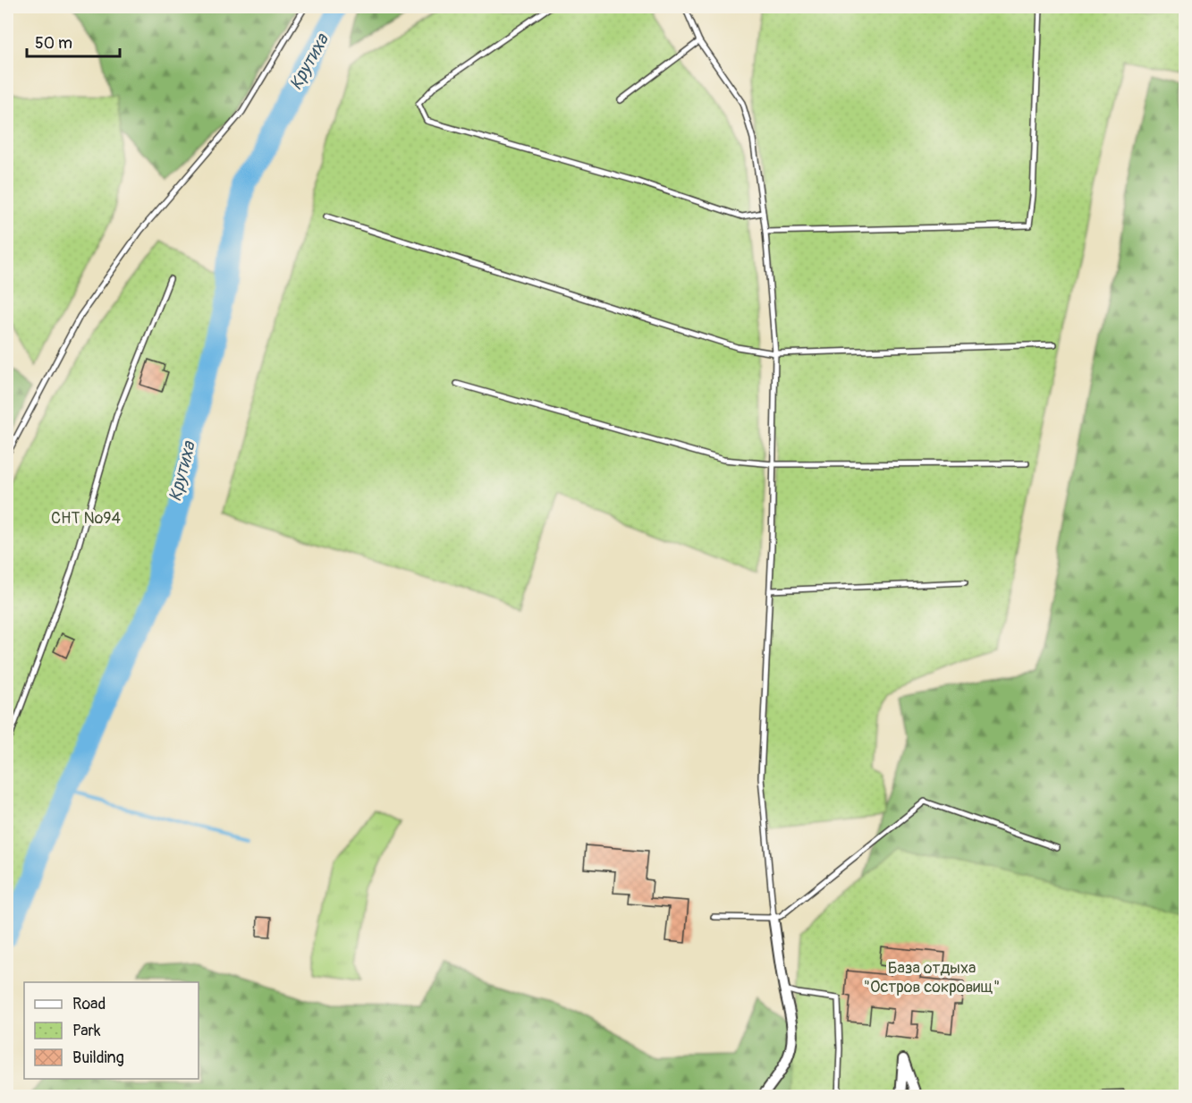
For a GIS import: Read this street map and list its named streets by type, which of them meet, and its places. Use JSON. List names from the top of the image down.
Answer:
{
  "water": ["Крутиха"],
  "parks": ["СНТ №94", "База отдыха \"Остров сокровищ\""],
  "legend": ["Road", "Park", "Building"],
  "scale_bar": "50 m"
}
